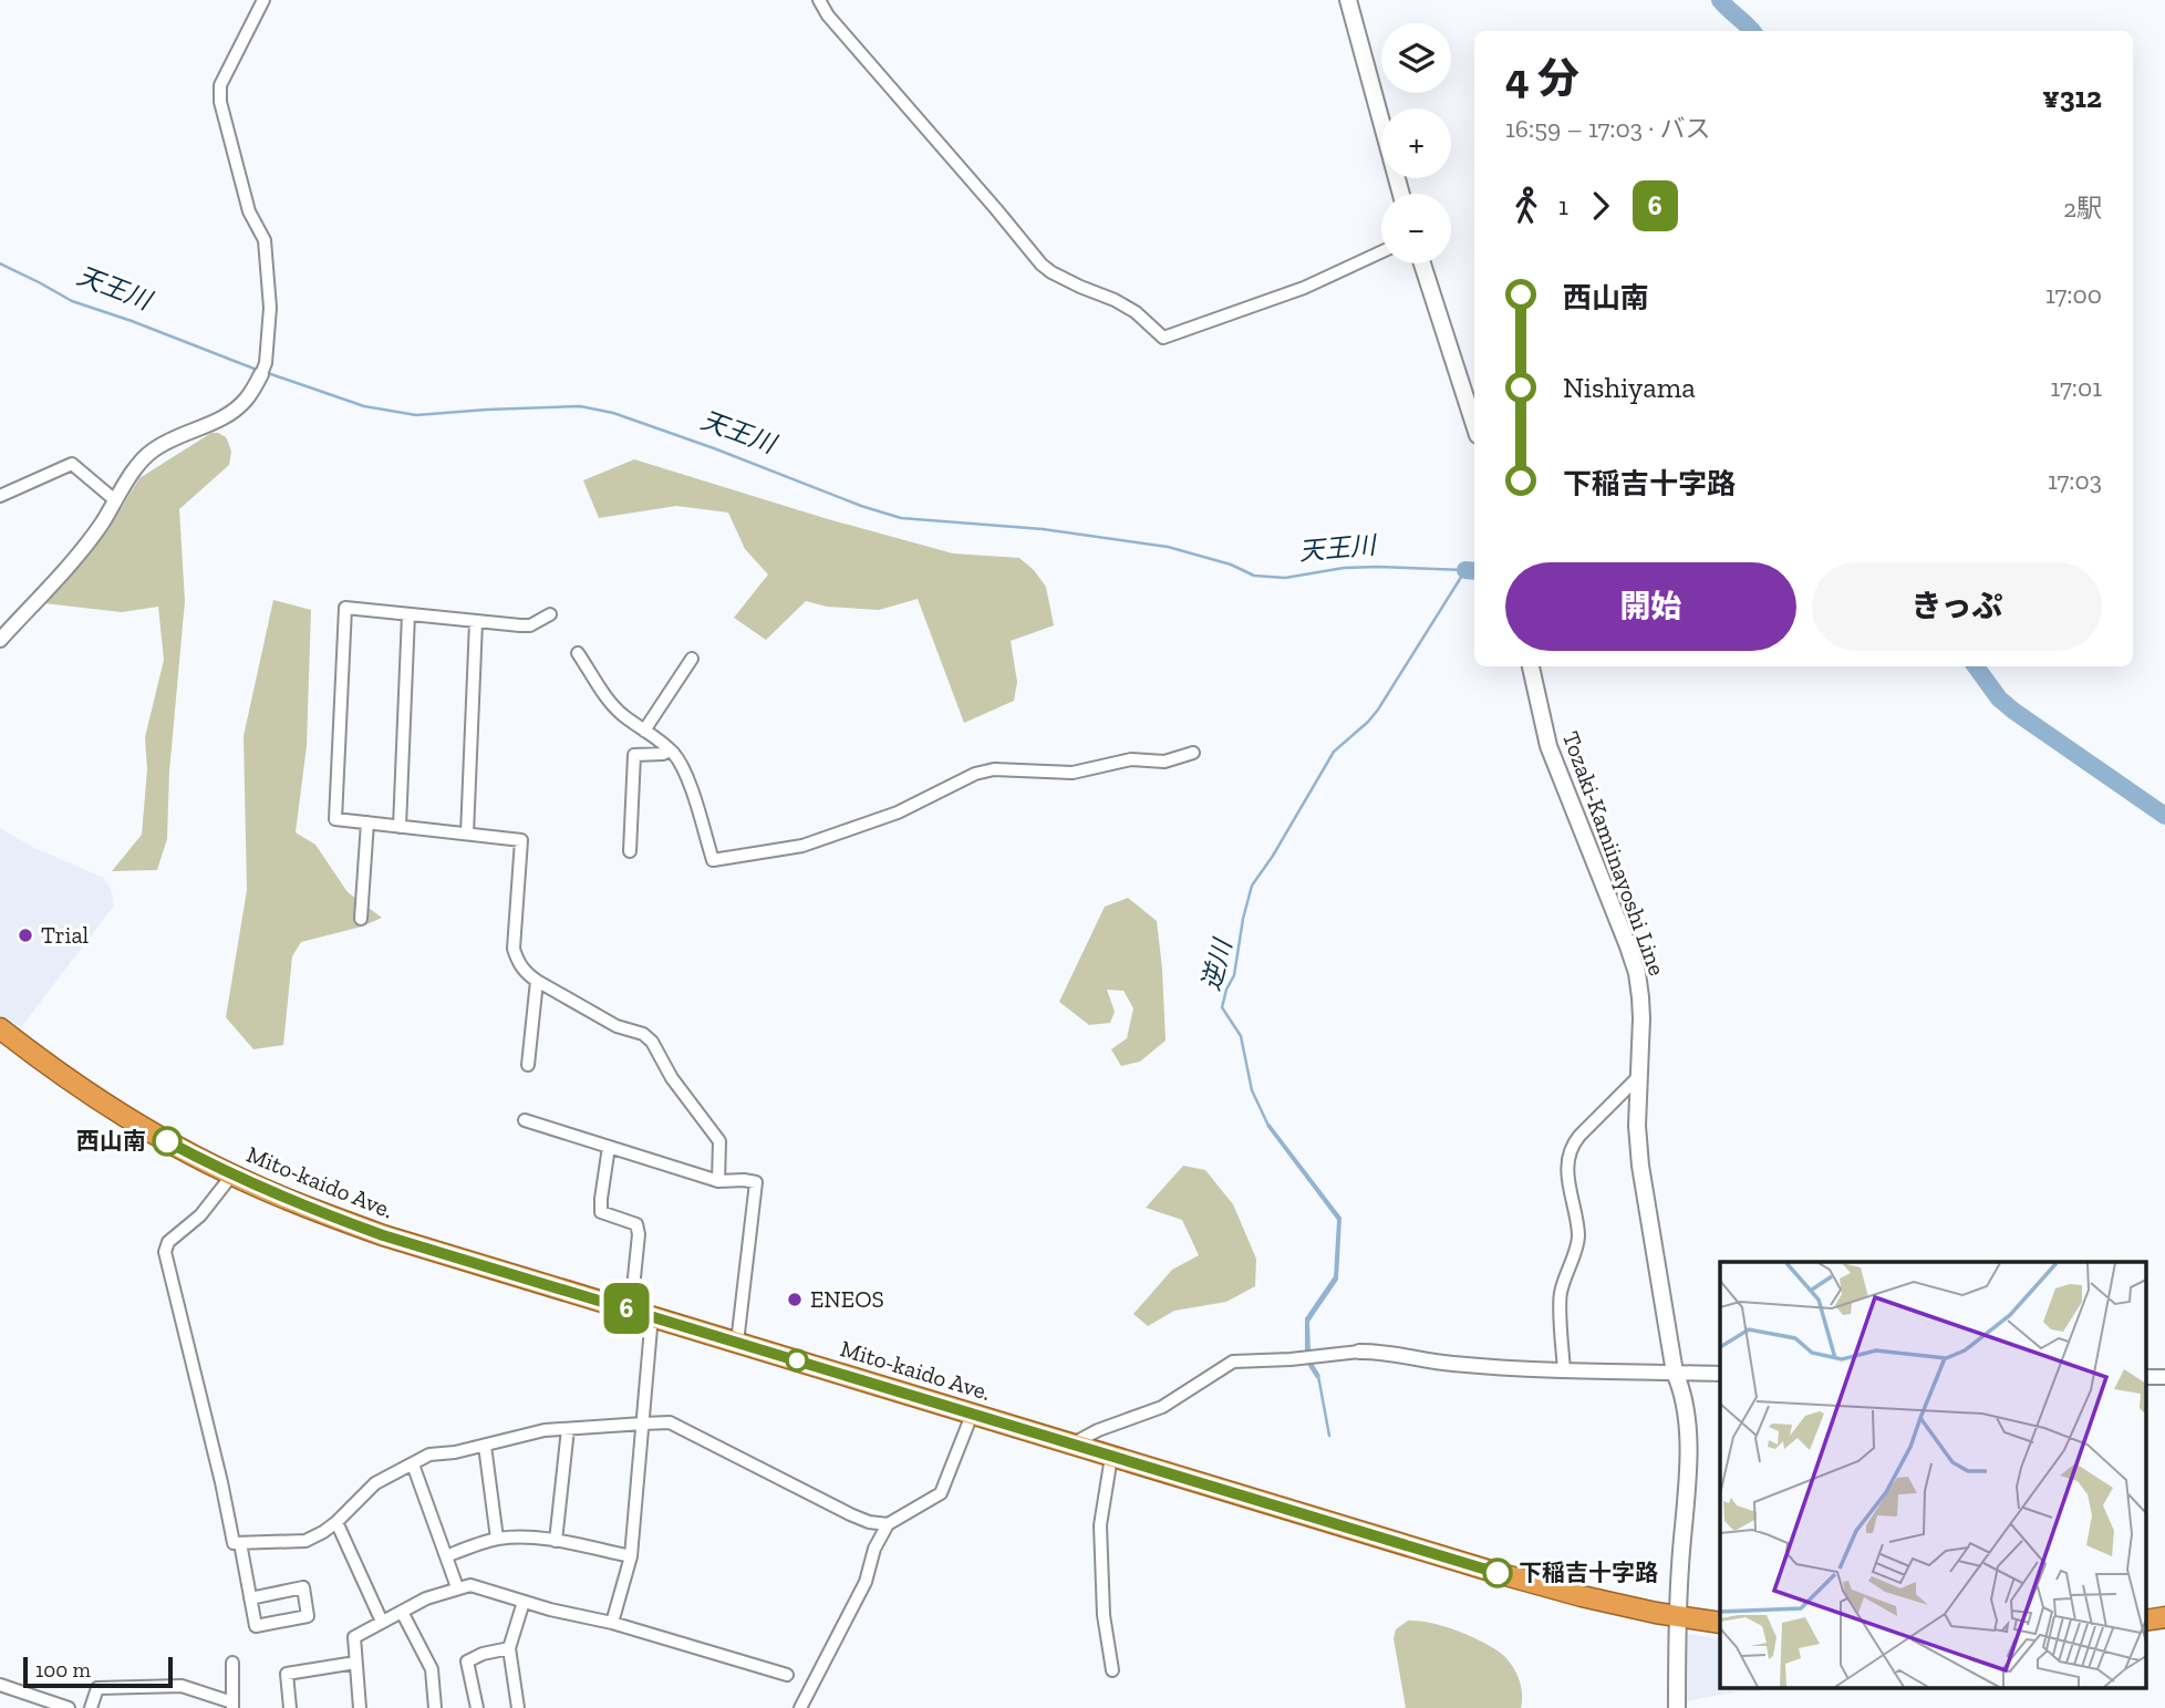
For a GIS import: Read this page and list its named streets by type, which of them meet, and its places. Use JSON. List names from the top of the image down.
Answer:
{
  "streets": {
    "highway": ["Mito-kaido Ave."],
    "main road": ["Tozaki-Kamiinayoshi Line"]
  },
  "crossings": [
    ["Tozaki-Kamiinayoshi Line", "Mito-kaido Ave."]
  ],
  "water": ["天王川", "逆川"],
  "places": [
    "Trial",
    "西山南",
    "ENEOS",
    "下稲吉十字路"
  ],
  "lines": ["bus line 6"],
  "scale_bar": "100 m",
  "page": {
    "on_map": "6",
    "map_buttons": ["+", "−"],
    "heading": ["4 分", "16:59 – 17:03 · バス", "¥312"],
    "legs": ["1", "6", "2駅"],
    "list": [
      {
        "name": "西山南",
        "value": "17:00"
      },
      {
        "name": "Nishiyama",
        "value": "17:01"
      },
      {
        "name": "下稲吉十字路",
        "value": "17:03"
      }
    ],
    "buttons": ["開始", "きっぷ"],
    "scale": "100 m"
  }
}
